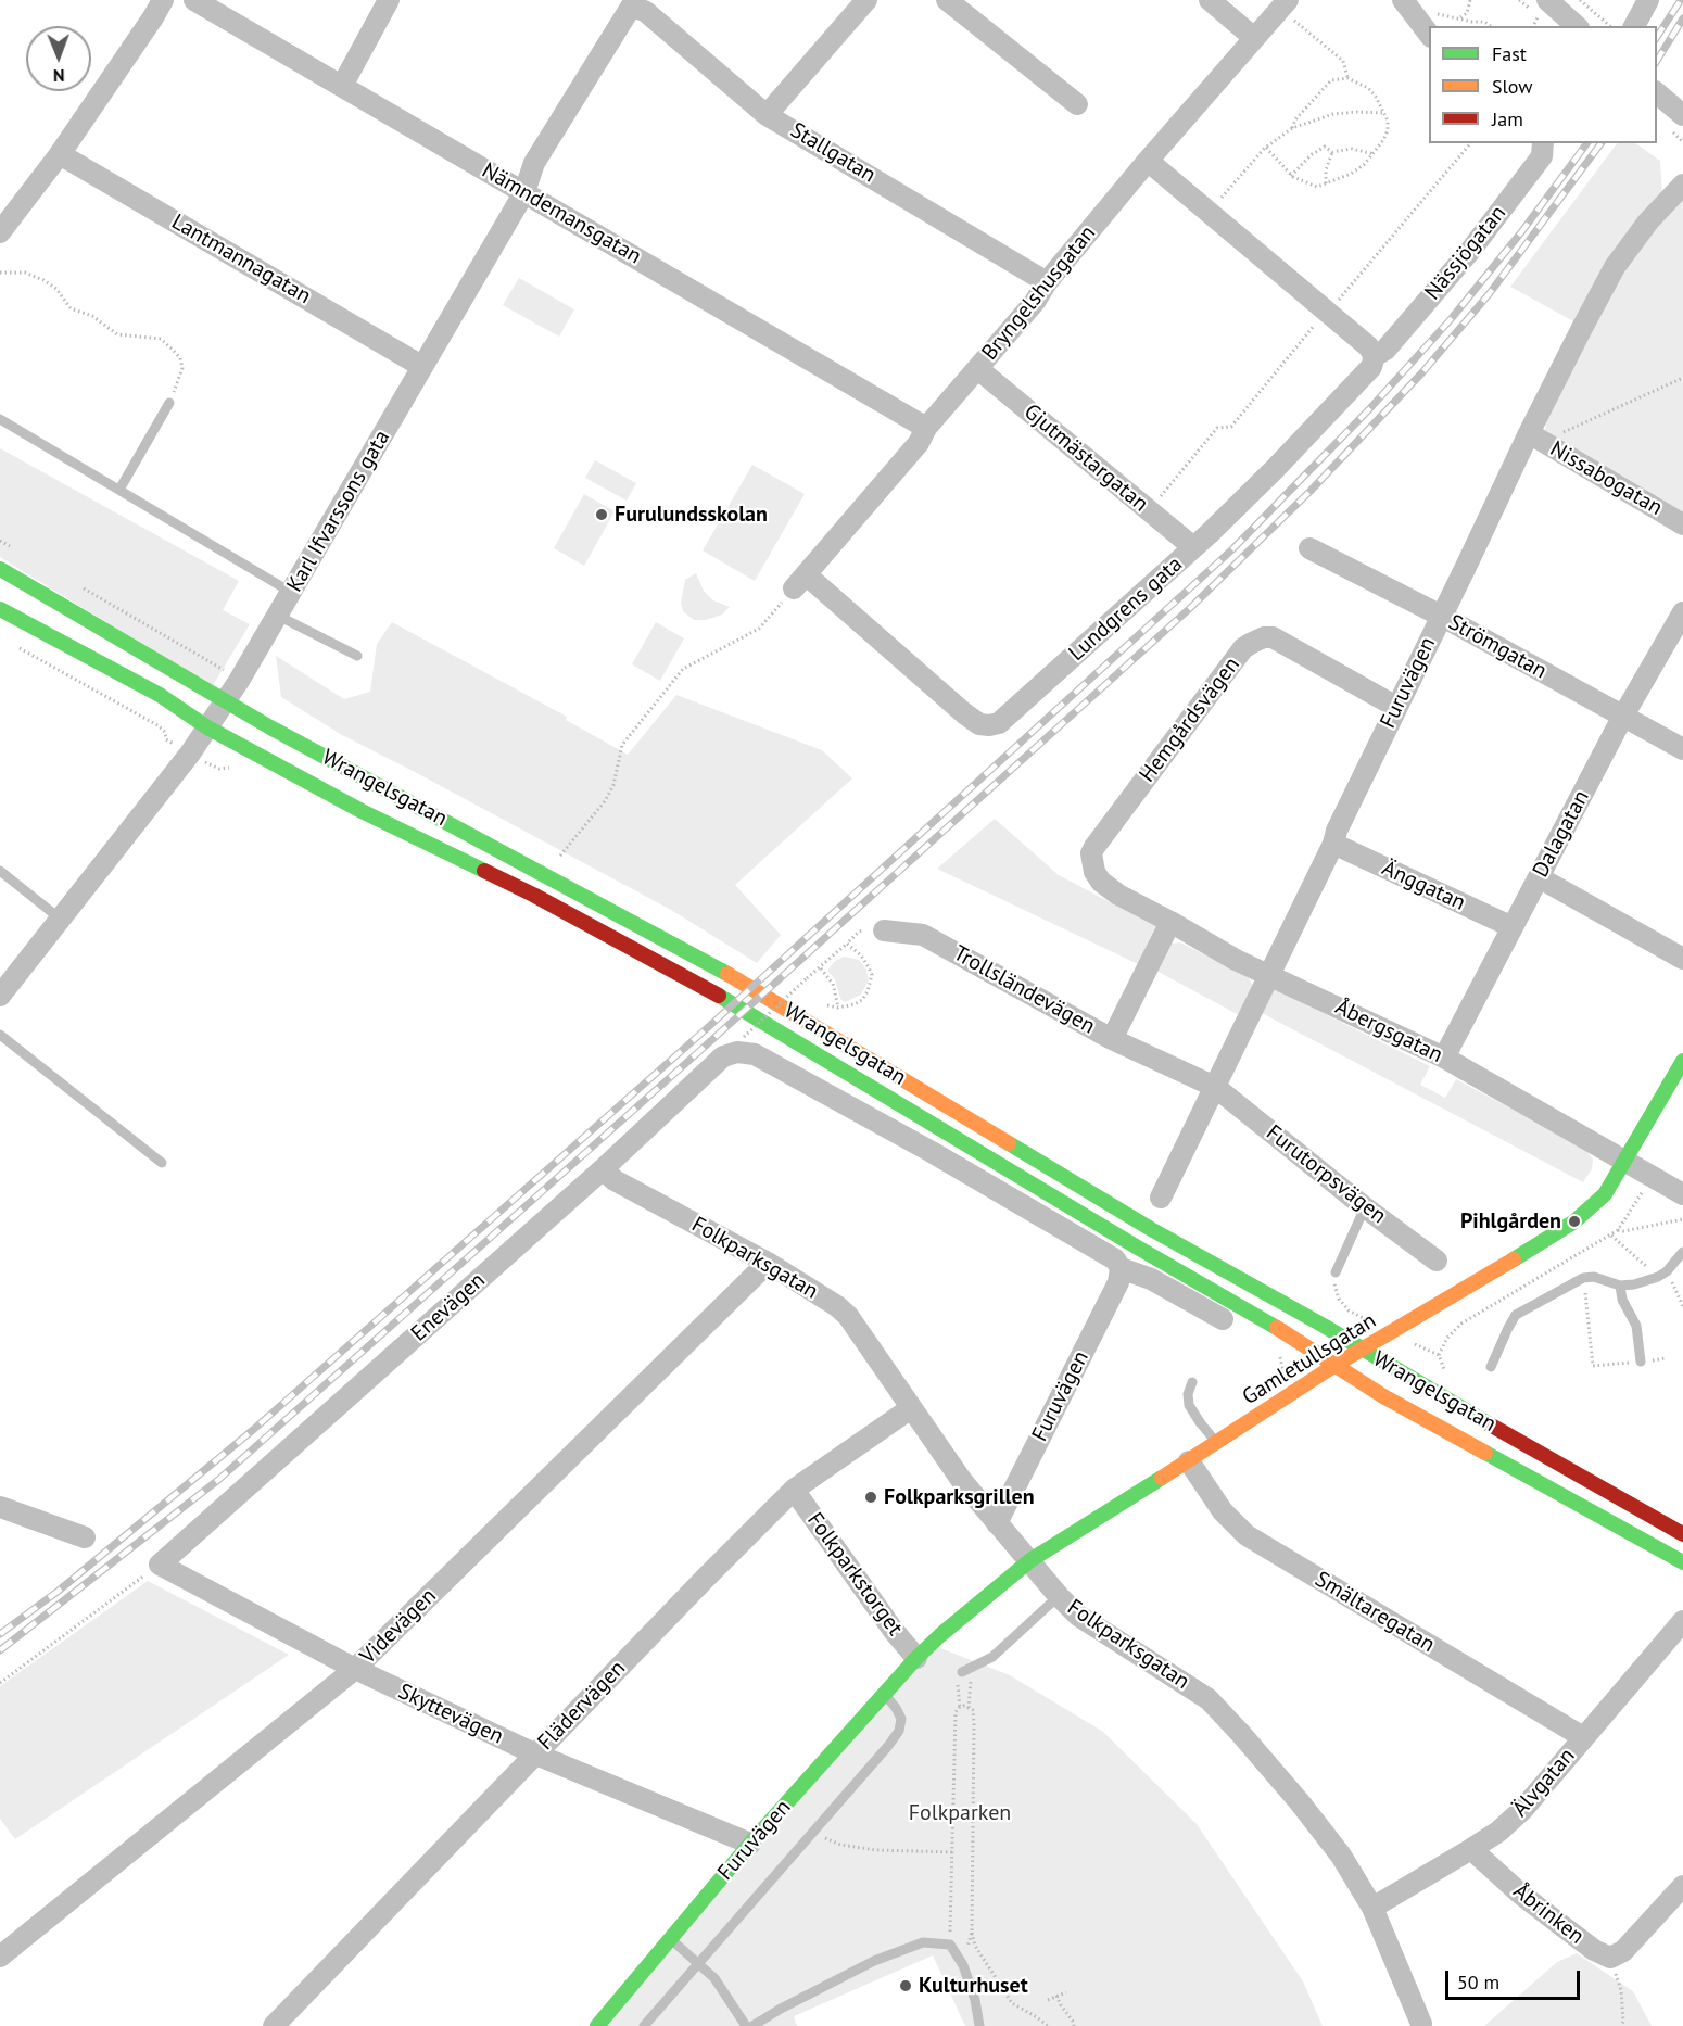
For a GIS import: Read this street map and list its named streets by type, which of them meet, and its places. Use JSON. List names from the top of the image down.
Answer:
{
  "streets": {
    "main road": ["Furuvägen", "Wrangelsgatan", "Gamletullsgatan"],
    "street": [
      "Stallgatan",
      "Nämndemansgatan",
      "Nässjögatan",
      "Lantmannagatan",
      "Bryngelshusgatan",
      "Gjutmästargatan",
      "Nissabogatan",
      "Karl Ifvarssons gata",
      "Lundgrens gata",
      "Strömgatan",
      "Hemgårdsvägen",
      "Dalagatan",
      "Änggatan",
      "Trollsländevägen",
      "Åbergsgatan",
      "Furutorpsvägen",
      "Folkparksgatan",
      "Enevägen",
      "Folkparkstorget",
      "Smältaregatan",
      "Videvägen",
      "Flädervägen",
      "Skyttevägen",
      "Älvgatan",
      "Åbrinken"
    ]
  },
  "crossings": [
    ["Stallgatan", "Bryngelshusgatan"],
    ["Stallgatan", "Karl Ifvarssons gata"],
    ["Nämndemansgatan", "Bryngelshusgatan"],
    ["Nämndemansgatan", "Karl Ifvarssons gata"],
    ["Nässjögatan", "Lundgrens gata"],
    ["Lantmannagatan", "Karl Ifvarssons gata"],
    ["Bryngelshusgatan", "Gjutmästargatan"],
    ["Bryngelshusgatan", "Lundgrens gata"],
    ["Gjutmästargatan", "Lundgrens gata"],
    ["Nissabogatan", "Furuvägen"],
    ["Karl Ifvarssons gata", "Wrangelsgatan"],
    ["Strömgatan", "Furuvägen"],
    ["Strömgatan", "Dalagatan"],
    ["Furuvägen", "Hemgårdsvägen"],
    ["Furuvägen", "Änggatan"],
    ["Furuvägen", "Åbergsgatan"],
    ["Furuvägen", "Furutorpsvägen"],
    ["Furuvägen", "Folkparksgatan"],
    ["Furuvägen", "Gamletullsgatan"],
    ["Furuvägen", "Folkparkstorget"],
    ["Furuvägen", "Skyttevägen"],
    ["Hemgårdsvägen", "Åbergsgatan"],
    ["Wrangelsgatan", "Gamletullsgatan"],
    ["Dalagatan", "Änggatan"],
    ["Dalagatan", "Åbergsgatan"],
    ["Trollsländevägen", "Åbergsgatan"],
    ["Trollsländevägen", "Furutorpsvägen"],
    ["Åbergsgatan", "Gamletullsgatan"],
    ["Folkparksgatan", "Enevägen"],
    ["Folkparksgatan", "Gamletullsgatan"],
    ["Folkparksgatan", "Videvägen"],
    ["Folkparksgatan", "Flädervägen"],
    ["Folkparksgatan", "Älvgatan"],
    ["Enevägen", "Skyttevägen"],
    ["Gamletullsgatan", "Folkparkstorget"],
    ["Gamletullsgatan", "Smältaregatan"],
    ["Folkparkstorget", "Flädervägen"],
    ["Smältaregatan", "Älvgatan"],
    ["Videvägen", "Skyttevägen"],
    ["Flädervägen", "Skyttevägen"],
    ["Älvgatan", "Åbrinken"]
  ],
  "parks": ["Folkparken"],
  "places": [
    "Furulundsskolan",
    "Pihlgården",
    "Folkparksgrillen",
    "Kulturhuset"
  ],
  "legend": ["Fast", "Slow", "Jam"],
  "scale_bar": "50 m",
  "north": "bottom"
}
